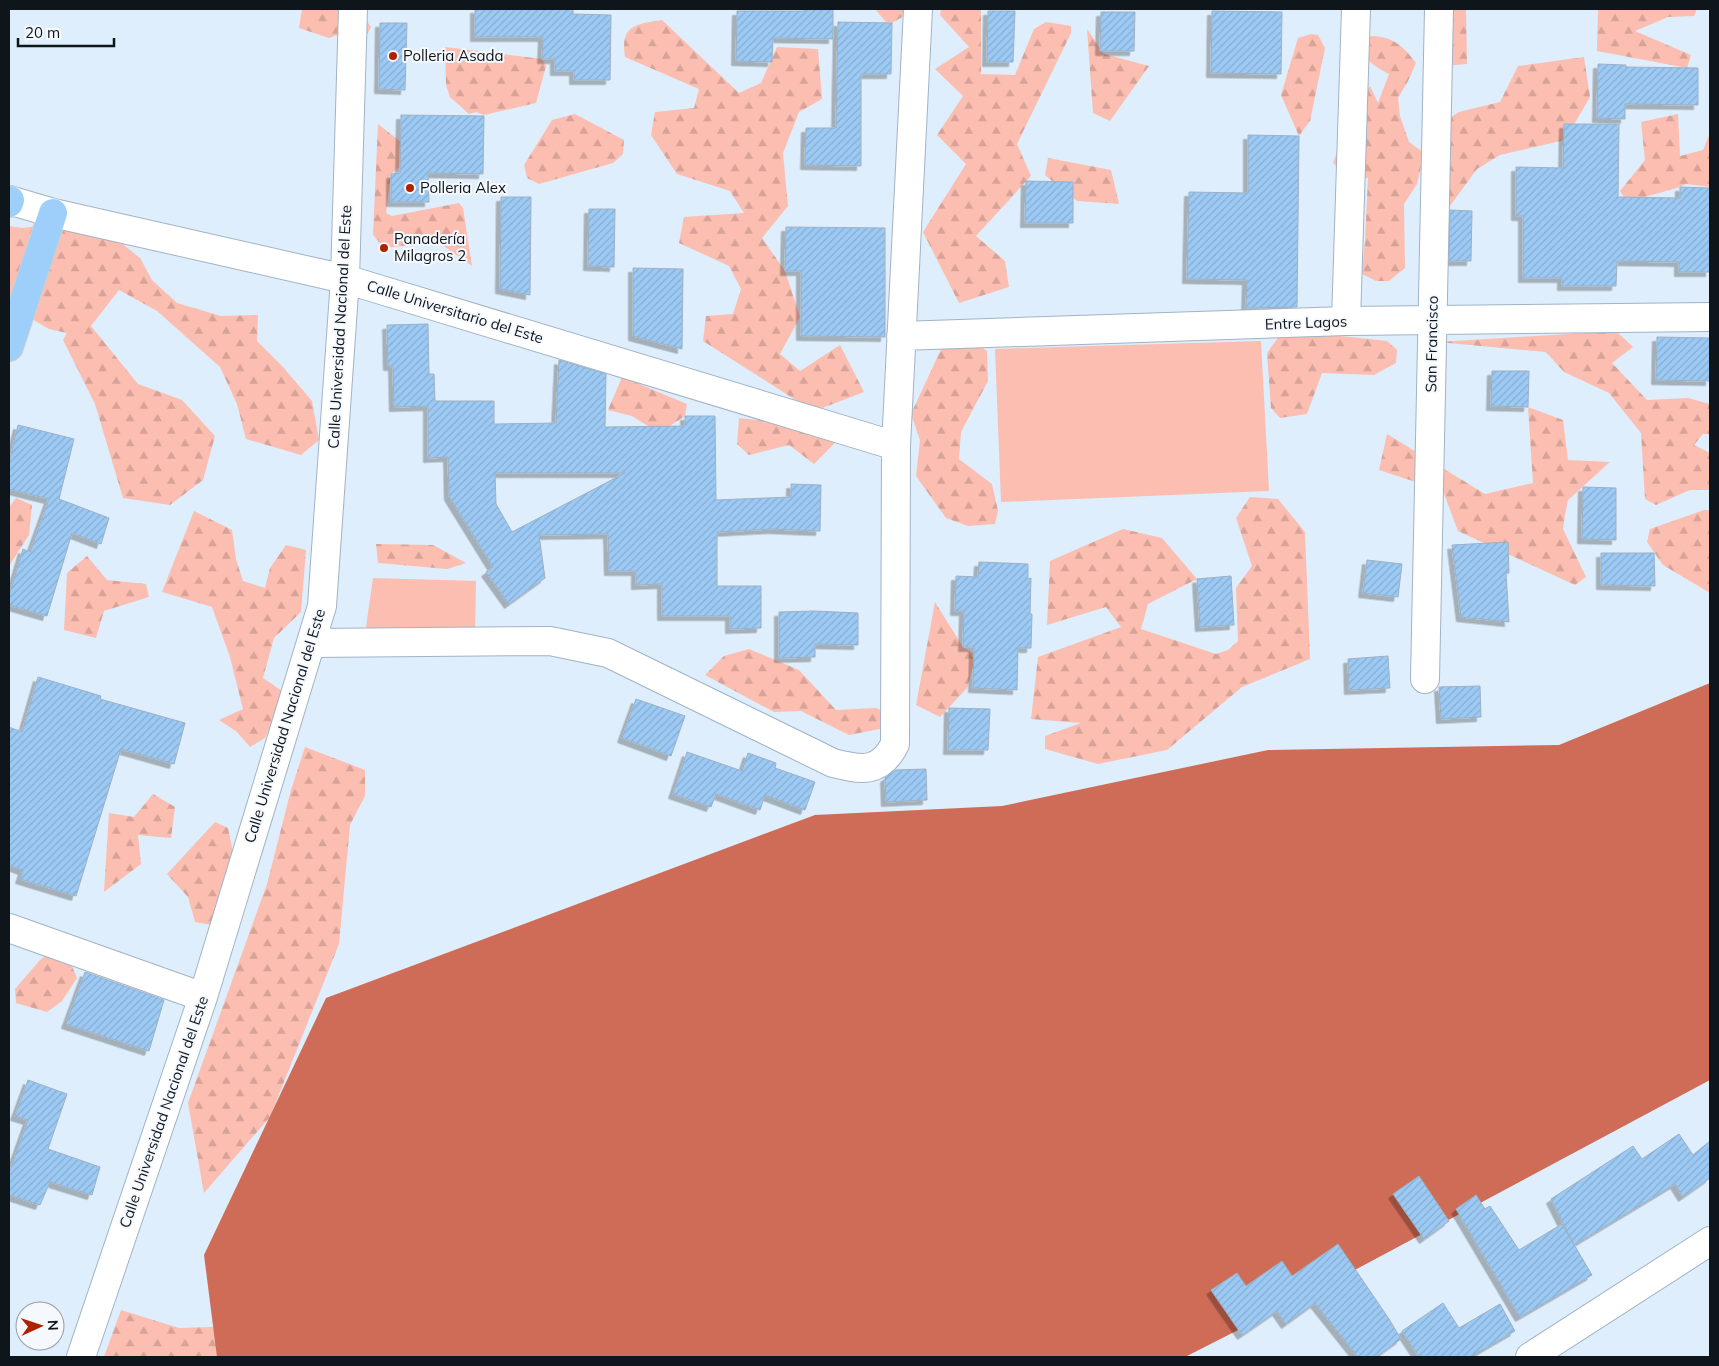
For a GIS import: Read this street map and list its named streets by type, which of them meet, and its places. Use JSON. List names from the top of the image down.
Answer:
{
  "streets": {
    "street": [
      "Calle Universitario del Este",
      "Entre Lagos",
      "Calle Universidad Nacional del Este",
      "San Francisco"
    ]
  },
  "crossings": [
    ["Calle Universitario del Este", "Calle Universidad Nacional del Este"],
    ["Entre Lagos", "San Francisco"]
  ],
  "places": ["Polleria Asada", "Polleria Alex", "Panadería Milagros 2"],
  "scale_bar": "20 m",
  "north": "right"
}
